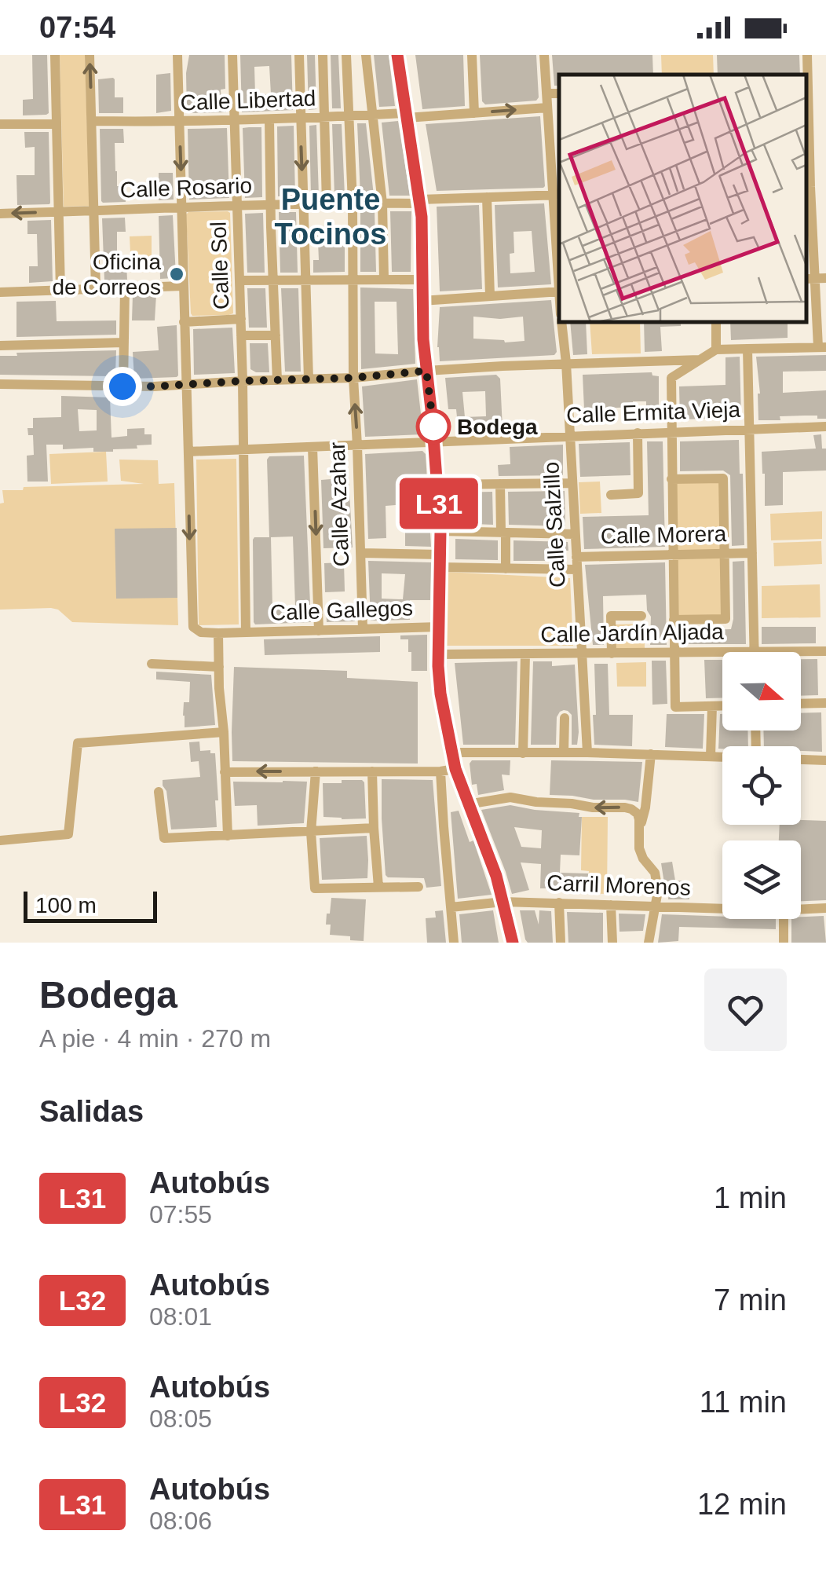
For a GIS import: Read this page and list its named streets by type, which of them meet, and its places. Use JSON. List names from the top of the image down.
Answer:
{
  "streets": {
    "street": [
      "Calle Libertad",
      "Calle Rosario",
      "Calle Sol",
      "Calle Ermita Vieja",
      "Calle Azahar",
      "Calle Salzillo",
      "Calle Morera",
      "Calle Gallegos",
      "Calle Jardín Aljada",
      "Carril Morenos"
    ]
  },
  "crossings": [
    ["Calle Libertad", "Calle Sol"],
    ["Calle Libertad", "Calle Azahar"],
    ["Calle Rosario", "Calle Sol"],
    ["Calle Rosario", "Calle Azahar"],
    ["Calle Sol", "Calle Ermita Vieja"],
    ["Calle Sol", "Calle Gallegos"],
    ["Calle Ermita Vieja", "Calle Azahar"],
    ["Calle Ermita Vieja", "Calle Salzillo"],
    ["Calle Azahar", "Calle Gallegos"],
    ["Calle Salzillo", "Calle Morera"],
    ["Calle Salzillo", "Calle Jardín Aljada"]
  ],
  "districts": ["Puente Tocinos"],
  "places": ["Oficina de Correos", "Bodega"],
  "lines": ["bus line L31"],
  "scale_bar": "100 m",
  "north": "right",
  "page": {
    "status": "07:54",
    "on_map": "L31",
    "scale": "100 m",
    "heading": [
      ["Bodega", "A pie · 4 min · 270 m"],
      "Salidas"
    ],
    "list": [
      {
        "mark": "L31",
        "name": "Autobús",
        "note": "07:55",
        "value": "1 min"
      },
      {
        "mark": "L32",
        "name": "Autobús",
        "note": "08:01",
        "value": "7 min"
      },
      {
        "mark": "L32",
        "name": "Autobús",
        "note": "08:05",
        "value": "11 min"
      },
      {
        "mark": "L31",
        "name": "Autobús",
        "note": "08:06",
        "value": "12 min"
      }
    ]
  }
}
